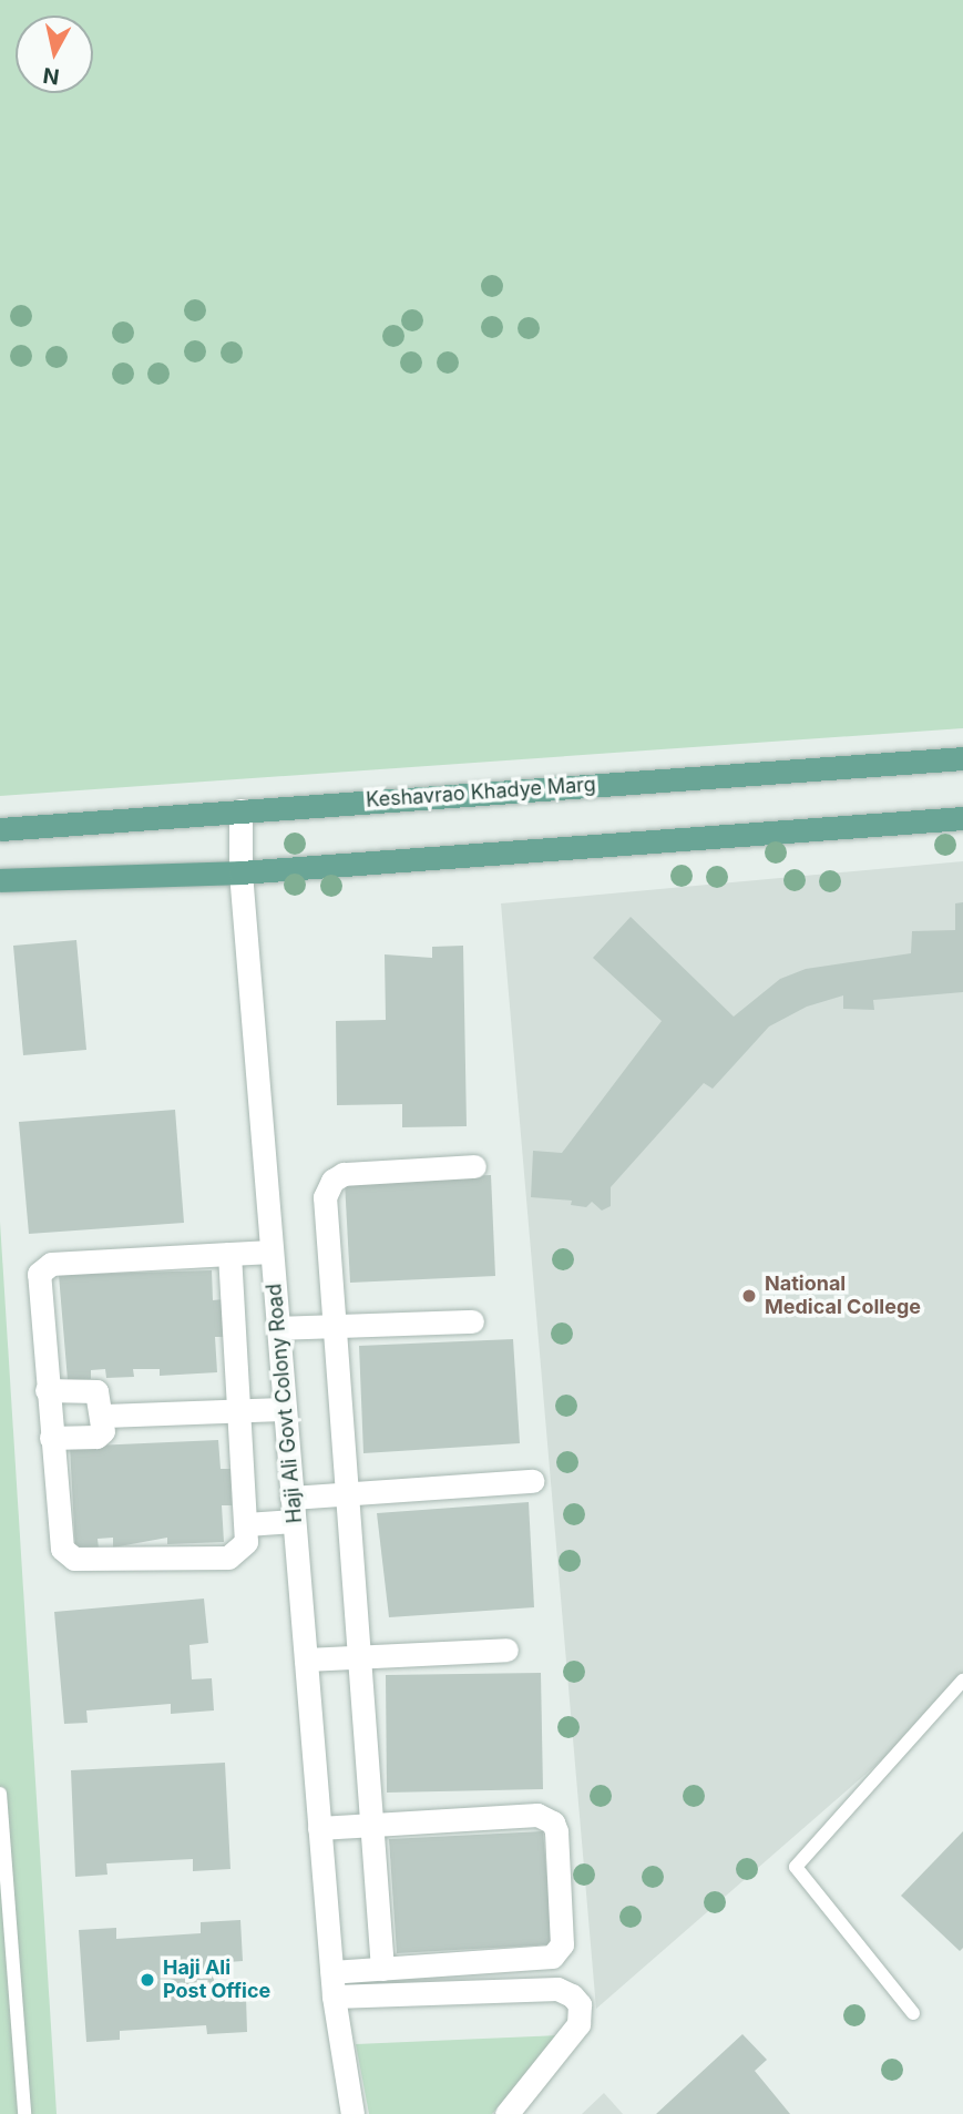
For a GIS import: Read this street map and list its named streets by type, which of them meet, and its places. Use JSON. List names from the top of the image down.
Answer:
{
  "streets": {
    "main road": ["Keshavrao Khadye Marg"],
    "street": ["Haji Ali Govt Colony Road"]
  },
  "crossings": [
    ["Keshavrao Khadye Marg", "Haji Ali Govt Colony Road"]
  ],
  "places": ["National Medical College", "Haji Ali Post Office"],
  "north": "bottom"
}
